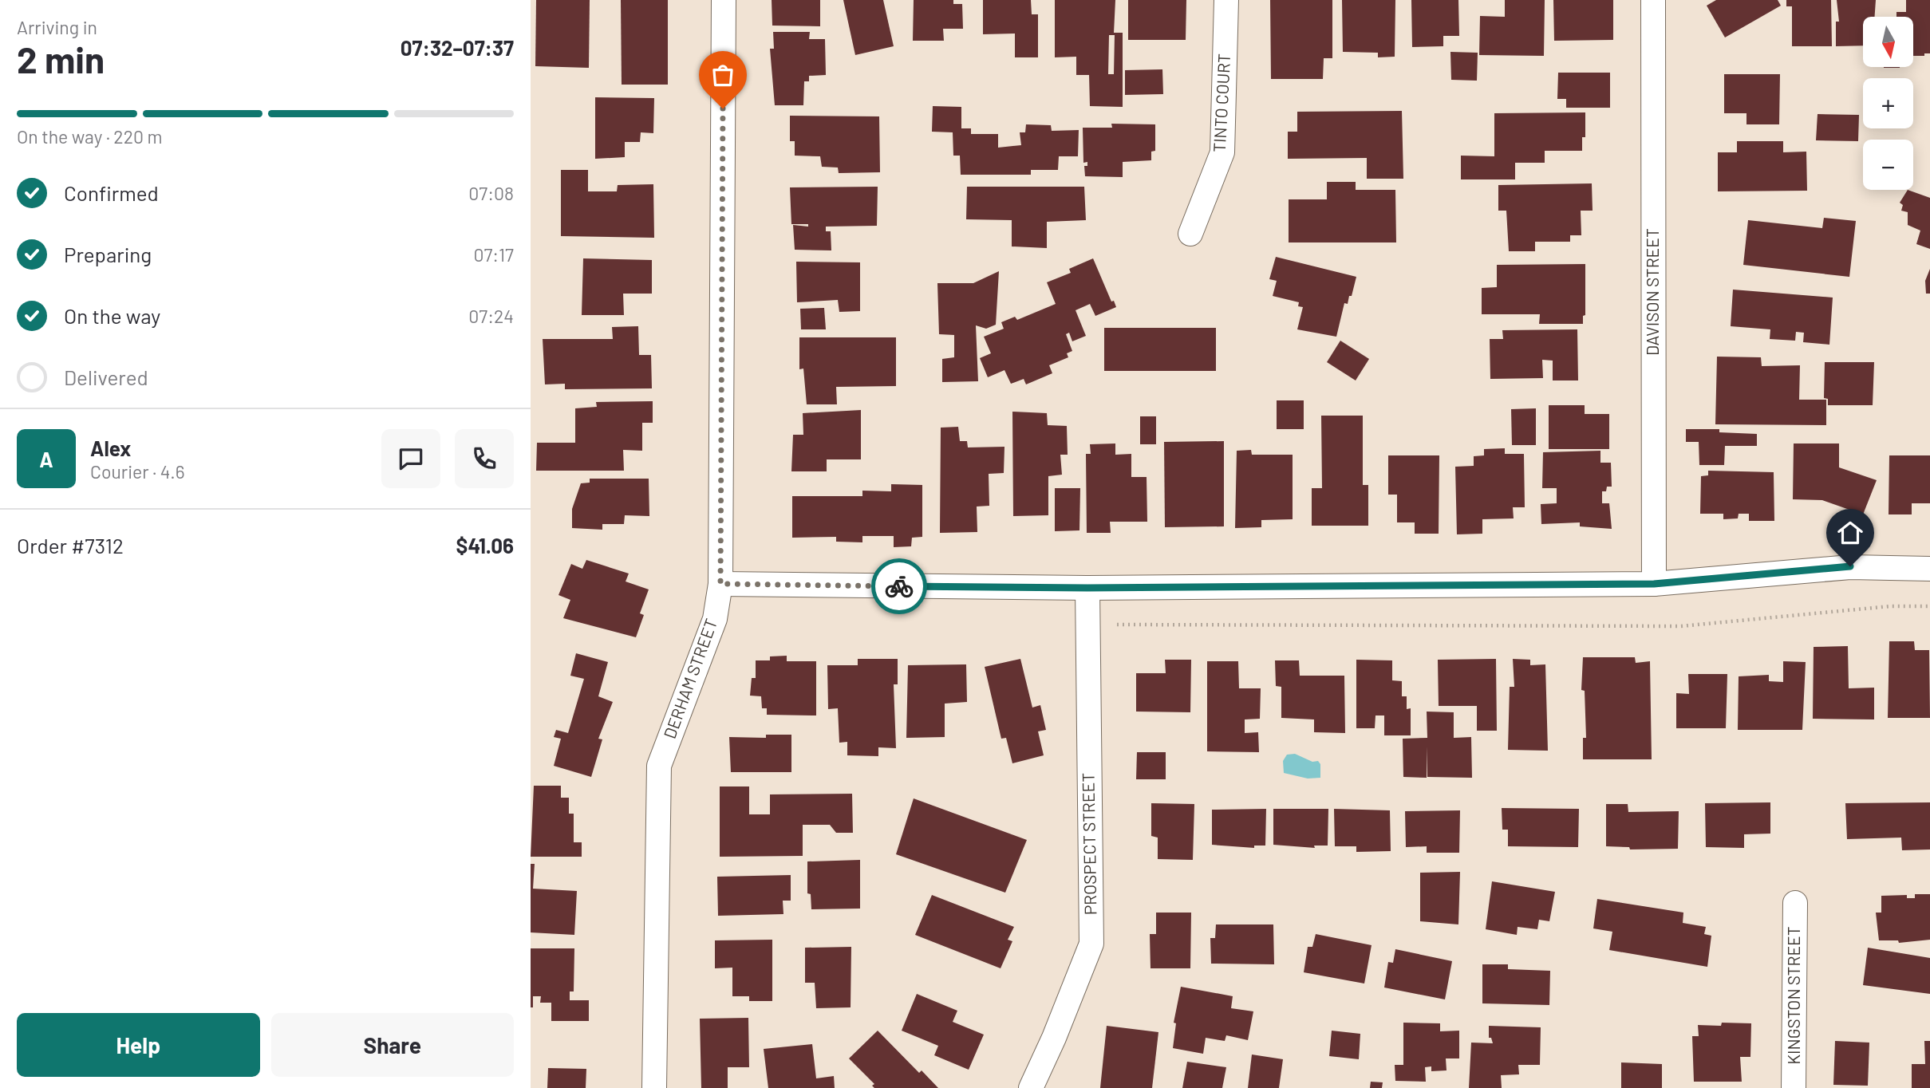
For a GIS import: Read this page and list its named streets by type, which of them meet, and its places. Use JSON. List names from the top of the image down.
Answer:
{
  "streets": {
    "street": [
      "TINTO COURT",
      "DAVISON STREET",
      "DERHAM STREET",
      "PROSPECT STREET",
      "KINGSTON STREET"
    ]
  },
  "north": "bottom",
  "page": {
    "heading": ["2 min", "Arriving in", "07:32–07:37"],
    "panel": [
      "Alex",
      "Courier · 4.6",
      "Order #7312",
      "$41.06"
    ],
    "map_buttons": ["+", "−"],
    "bar": "On the way · 220 m",
    "list": [
      ["Confirmed", "07:08"],
      ["Preparing", "07:17"],
      ["On the way", "07:24"],
      "Delivered"
    ],
    "round": "A",
    "buttons": ["Help", "Share"]
  }
}
